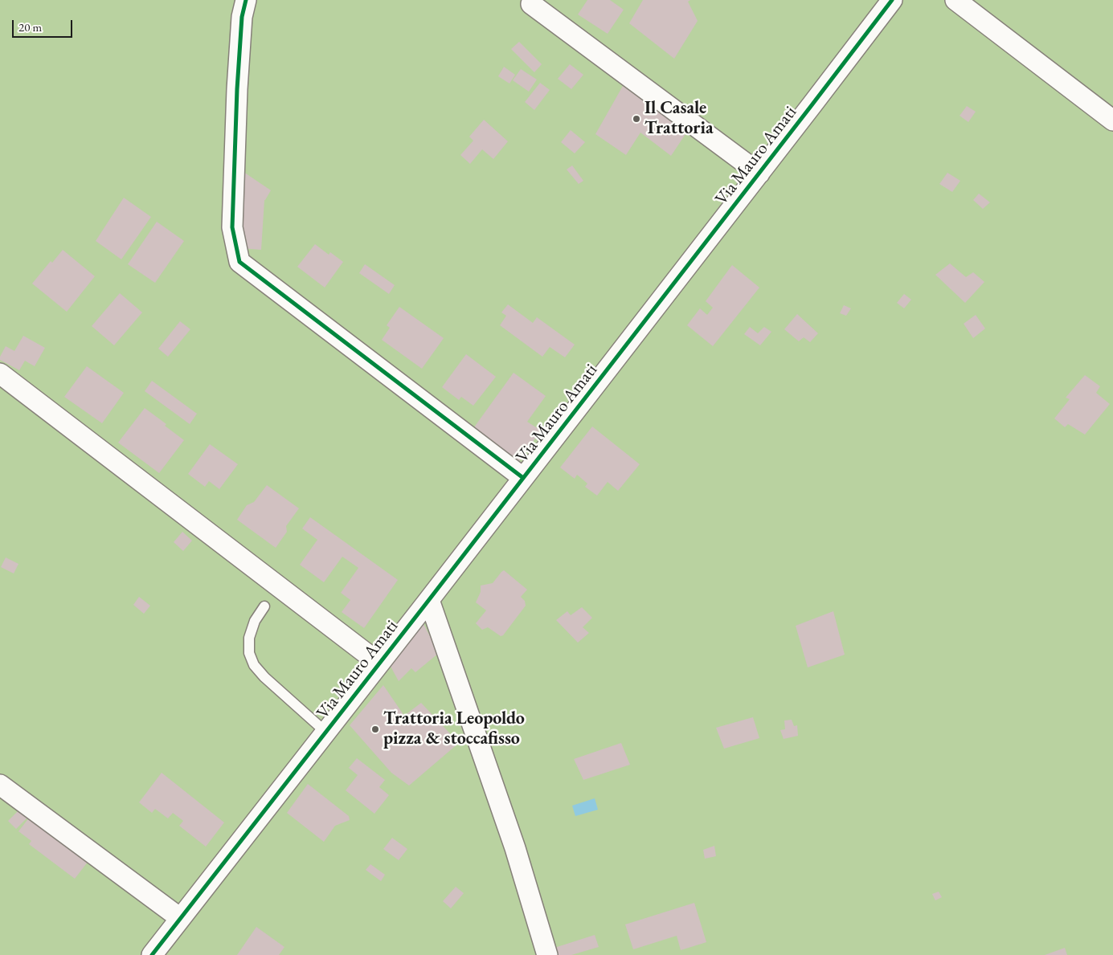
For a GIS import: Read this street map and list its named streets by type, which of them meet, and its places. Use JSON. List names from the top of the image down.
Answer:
{
  "streets": {
    "street": ["Via Mauro Amati"]
  },
  "places": ["Il Casale Trattoria", "Trattoria Leopoldo pizza & stoccafisso"],
  "scale_bar": "20 m"
}
